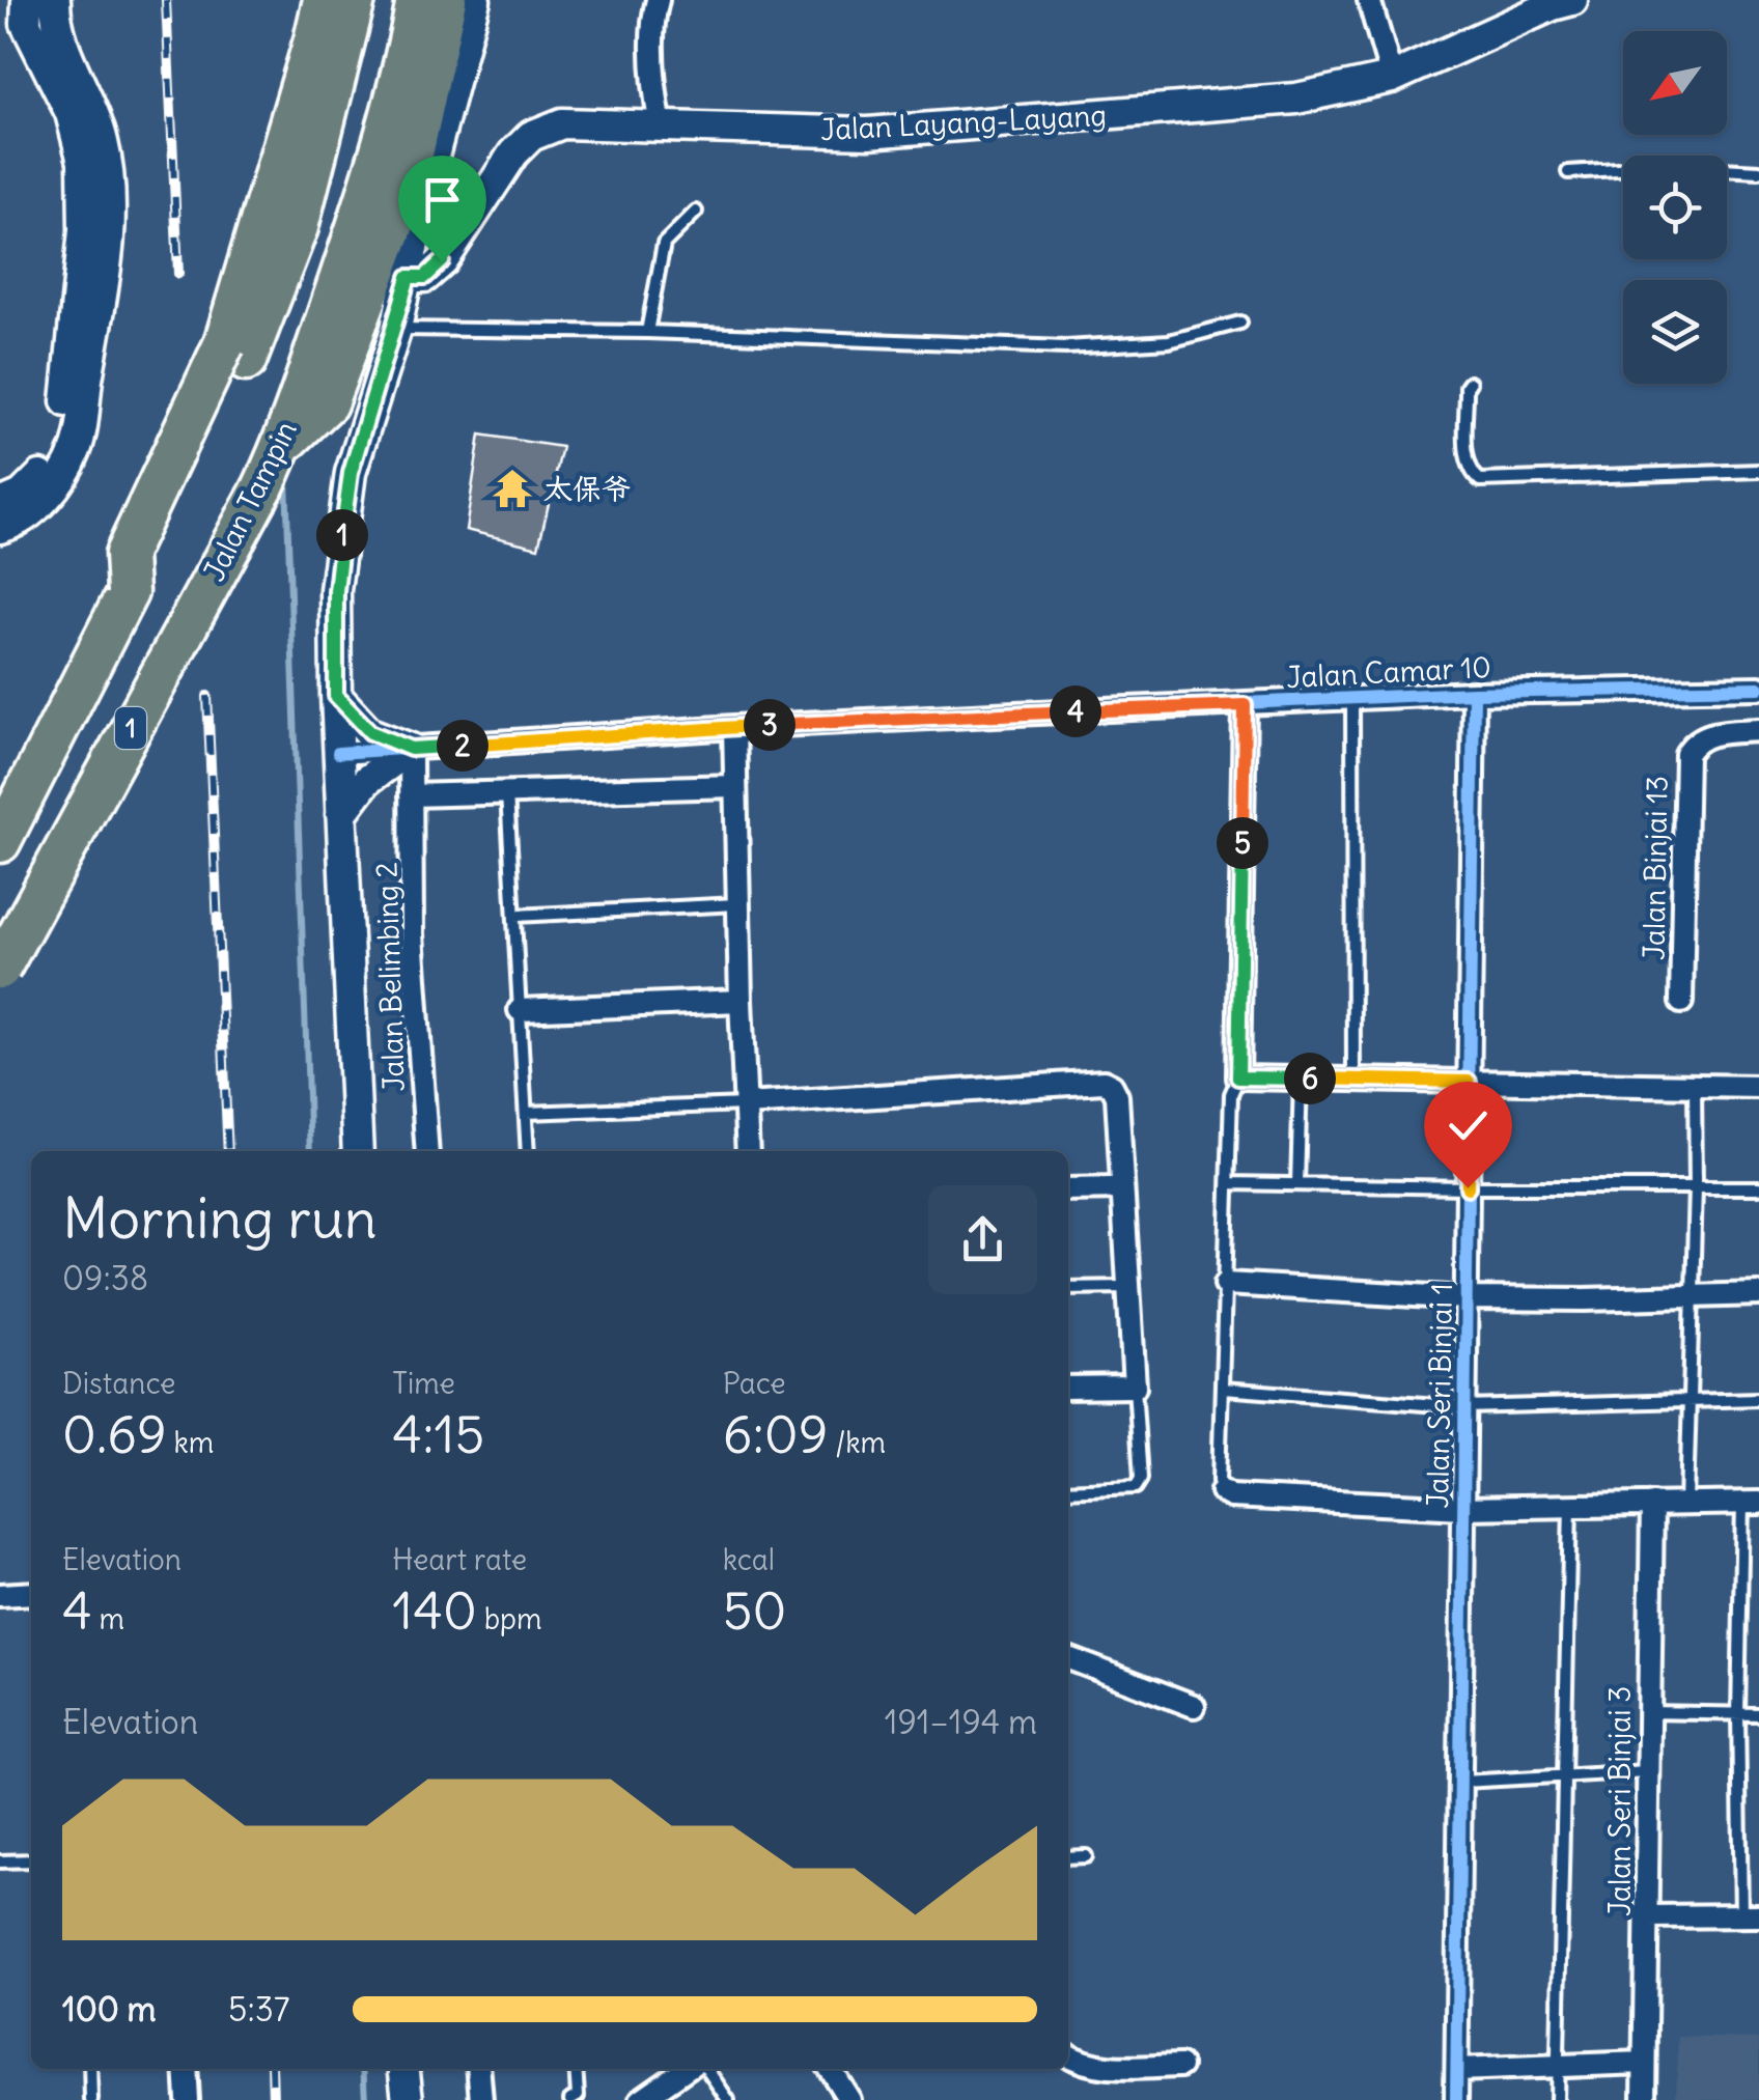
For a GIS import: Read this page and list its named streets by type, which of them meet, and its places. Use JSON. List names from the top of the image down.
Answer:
{
  "streets": {
    "highway": ["Jalan Tampin", "1"],
    "street": [
      "Jalan Layang-Layang",
      "Jalan Camar 10",
      "Jalan Binjai 13",
      "Jalan Belimbing 2",
      "Jalan Seri Binjai 1",
      "Jalan Seri Binjai 3"
    ]
  },
  "crossings": [
    ["Jalan Camar 10", "Jalan Belimbing 2"],
    ["Jalan Camar 10", "Jalan Seri Binjai 1"]
  ],
  "places": {
    "temple": ["太保爷"]
  },
  "north": "bottom left",
  "page": {
    "pins": [
      "1",
      "4",
      "3",
      "2",
      "5",
      "6"
    ],
    "heading": ["Morning run", "09:38"],
    "stats": [
      ["Distance", "0.69 km"],
      ["Time", "4:15"],
      ["Pace", "6:09 /km"],
      ["Elevation", "4 m"],
      ["Heart rate", "140 bpm"],
      ["kcal", "50"]
    ],
    "chart": ["Elevation", "191–194 m"],
    "list": [
      {
        "name": "100 m",
        "note": "5:37"
      }
    ]
  }
}
